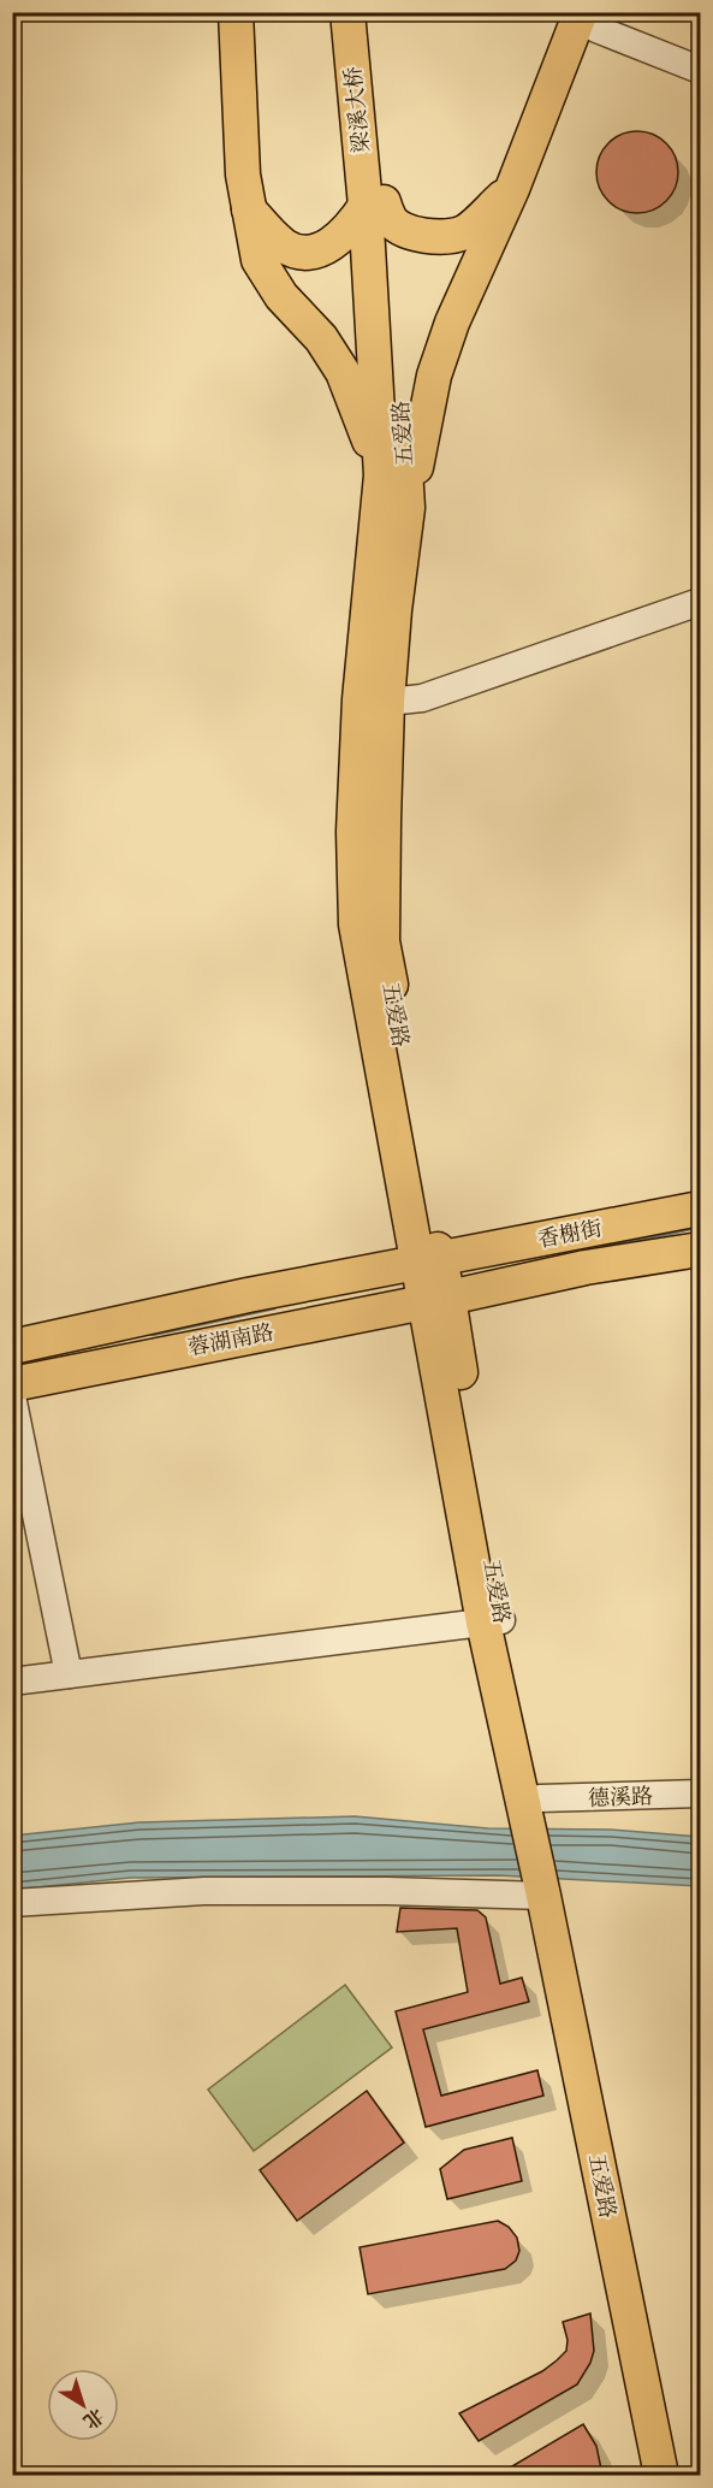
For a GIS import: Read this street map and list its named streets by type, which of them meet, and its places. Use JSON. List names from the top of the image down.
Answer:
{
  "streets": {
    "main road": [
      "梁溪大桥",
      "五爱路",
      "香榭街",
      "蓉湖南路"
    ],
    "street": ["德溪路"]
  },
  "crossings": [
    ["梁溪大桥", "五爱路"],
    ["五爱路", "香榭街"],
    ["五爱路", "蓉湖南路"],
    ["五爱路", "德溪路"],
    ["香榭街", "蓉湖南路"]
  ],
  "north": "bottom right"
}
